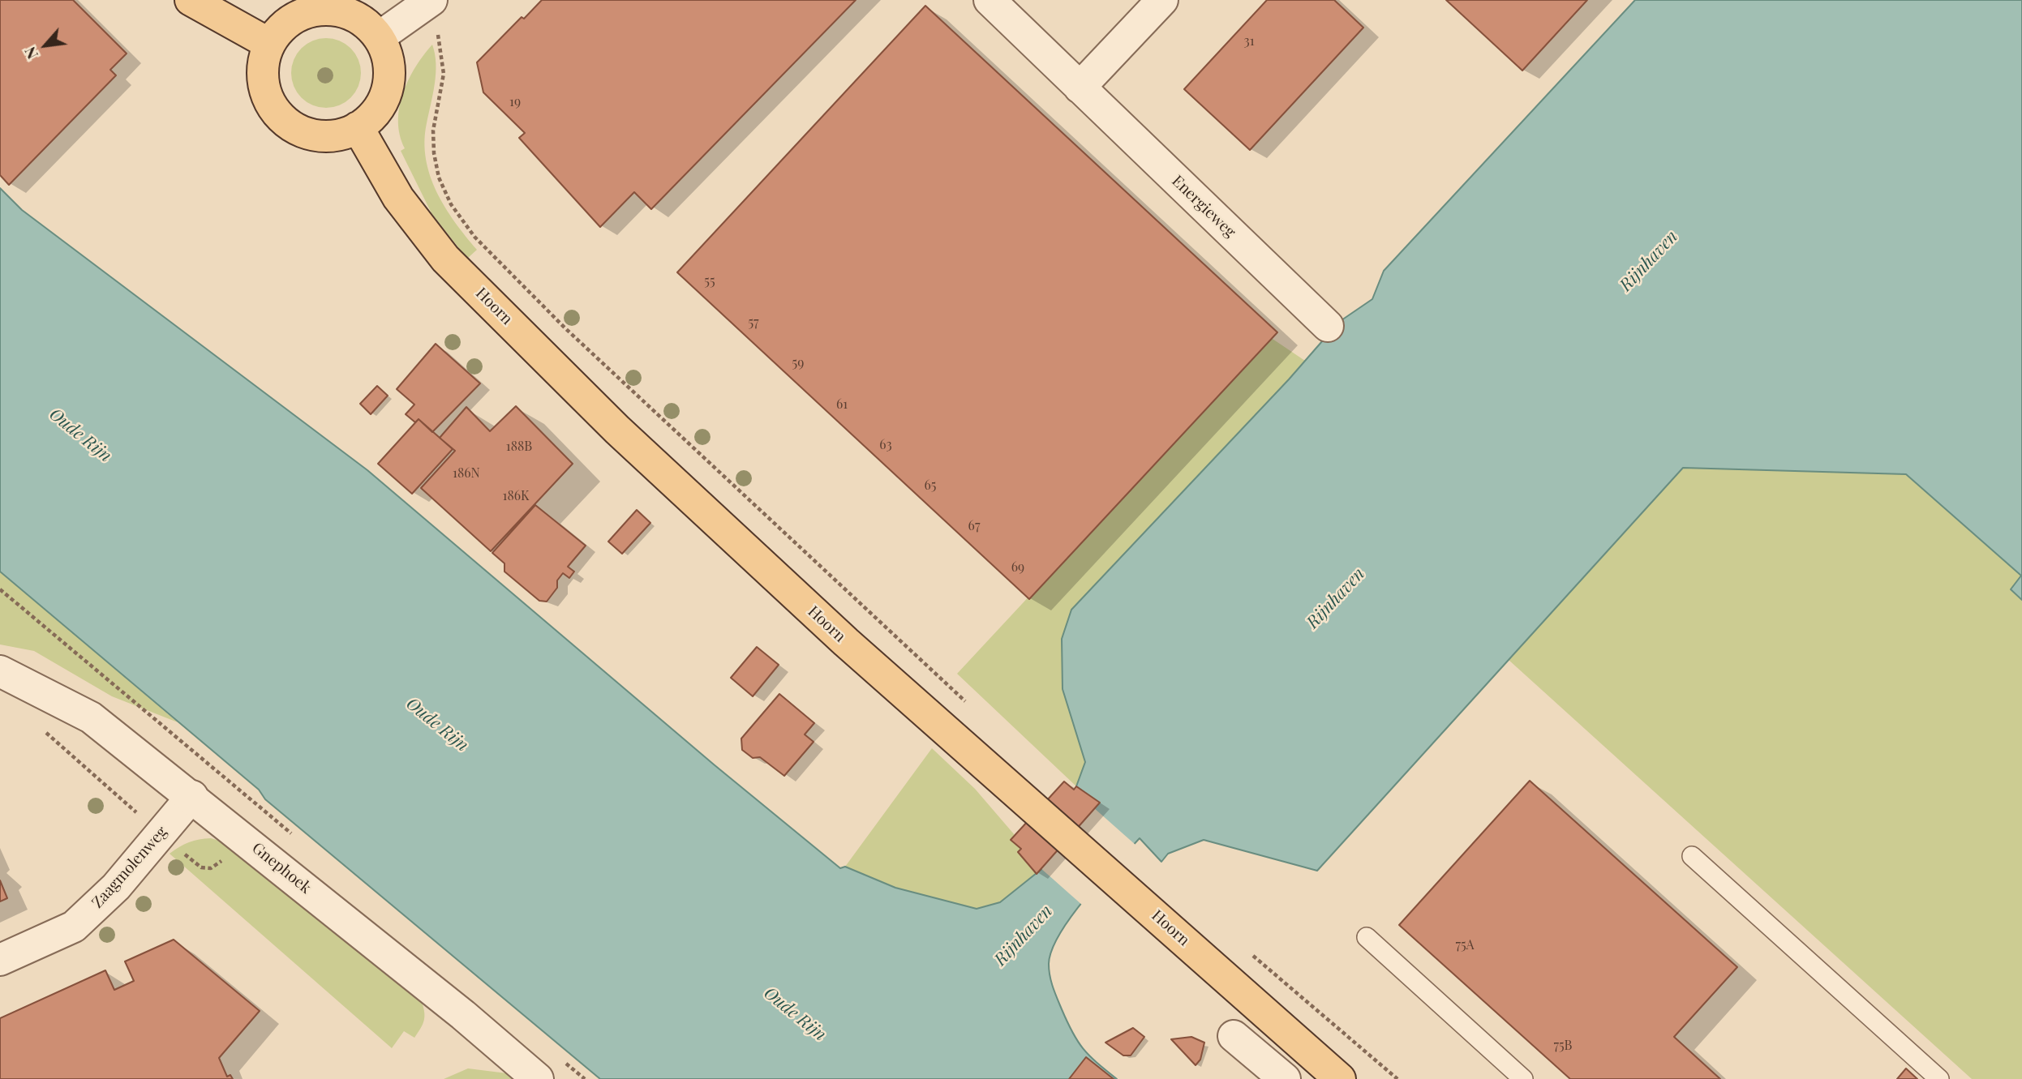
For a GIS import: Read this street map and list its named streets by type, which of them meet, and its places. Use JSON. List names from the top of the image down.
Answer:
{
  "streets": {
    "main road": ["Hoorn"],
    "street": ["Energieweg", "Zaagmolenweg", "Gnephoek"]
  },
  "crossings": [
    ["Zaagmolenweg", "Gnephoek"]
  ],
  "water": ["Rijnhaven", "Oude Rijn"],
  "house_numbers": [
    "31",
    "19",
    "55",
    "57",
    "59",
    "61",
    "63",
    "188B",
    "186N",
    "65",
    "186K",
    "67",
    "69",
    "75A",
    "75B"
  ],
  "north": "bottom left"
}
